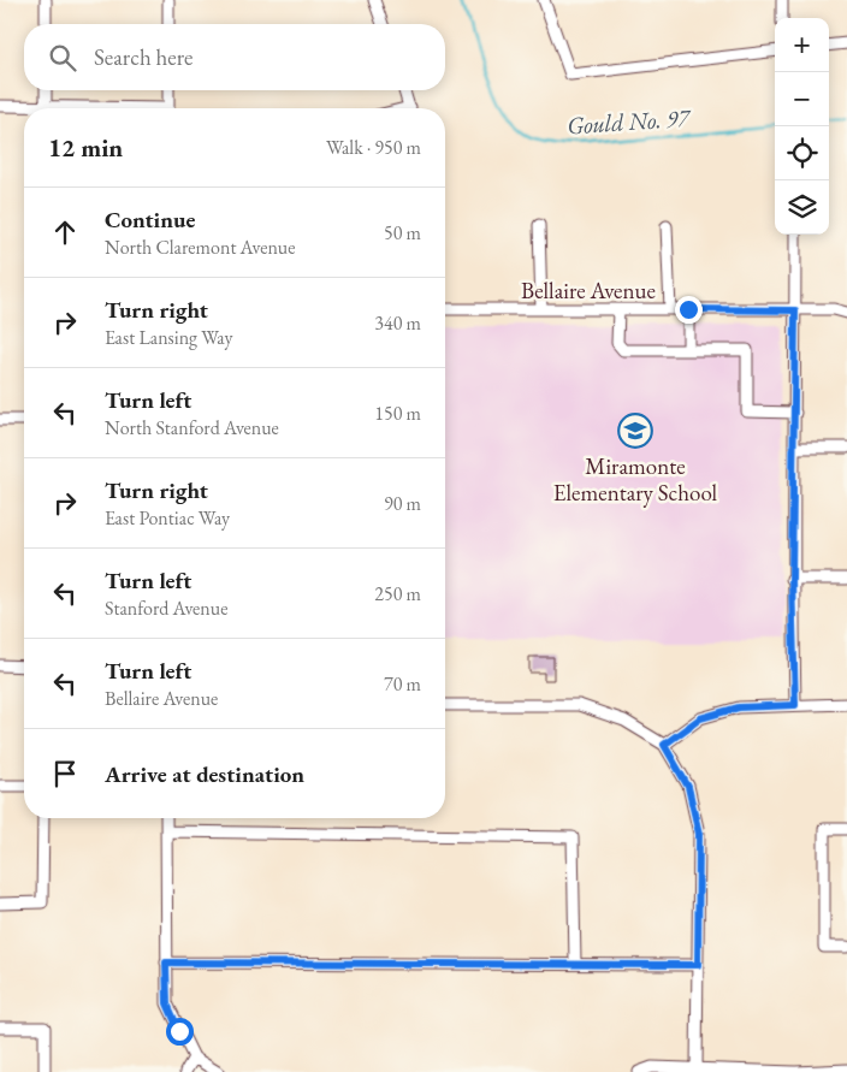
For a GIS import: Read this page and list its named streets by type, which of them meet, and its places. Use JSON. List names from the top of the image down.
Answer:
{
  "streets": {
    "street": ["Bellaire Avenue"]
  },
  "water": ["Gould No. 97"],
  "places": {
    "school or university": ["Miramonte Elementary School"]
  },
  "page": {
    "map_buttons": ["+", "−"],
    "search": "Search here",
    "heading": ["12 min", "Walk · 950 m"],
    "list": [
      ["Continue", "North Claremont Avenue", "50 m"],
      ["Turn right", "East Lansing Way", "340 m"],
      ["Turn left", "North Stanford Avenue", "150 m"],
      ["Turn right", "East Pontiac Way", "90 m"],
      ["Turn left", "Stanford Avenue", "250 m"],
      ["Turn left", "Bellaire Avenue", "70 m"],
      "Arrive at destination"
    ]
  }
}
